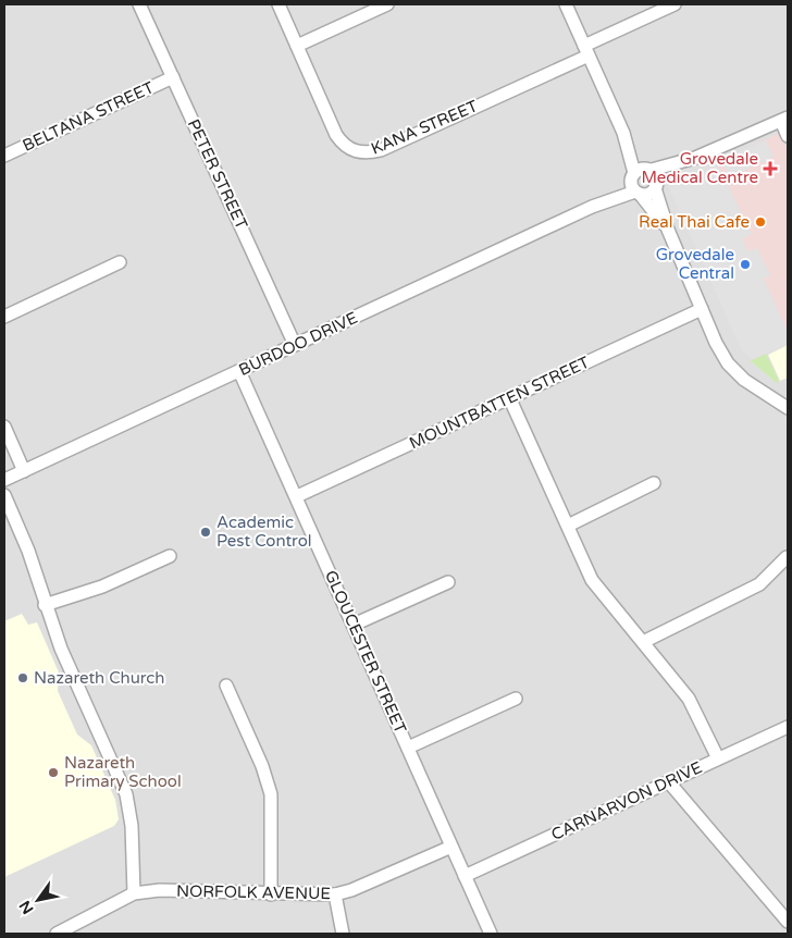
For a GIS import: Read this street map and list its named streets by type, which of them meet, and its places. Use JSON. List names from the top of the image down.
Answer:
{
  "streets": {
    "street": [
      "BELTANA STREET",
      "KANA STREET",
      "PETER STREET",
      "BURDOO DRIVE",
      "MOUNTBATTEN STREET",
      "GLOUCESTER STREET",
      "CARNARVON DRIVE",
      "NORFOLK AVENUE"
    ]
  },
  "crossings": [
    ["BELTANA STREET", "PETER STREET"],
    ["PETER STREET", "BURDOO DRIVE"],
    ["BURDOO DRIVE", "GLOUCESTER STREET"],
    ["MOUNTBATTEN STREET", "GLOUCESTER STREET"],
    ["GLOUCESTER STREET", "CARNARVON DRIVE"],
    ["GLOUCESTER STREET", "NORFOLK AVENUE"]
  ],
  "places": {
    "health": ["Grovedale Medical Centre"],
    "other": [
      "Real Thai Cafe",
      "Grovedale Central",
      "Academic Pest Control",
      "Nazareth Church",
      "Nazareth Primary School"
    ]
  },
  "north": "bottom left"
}
